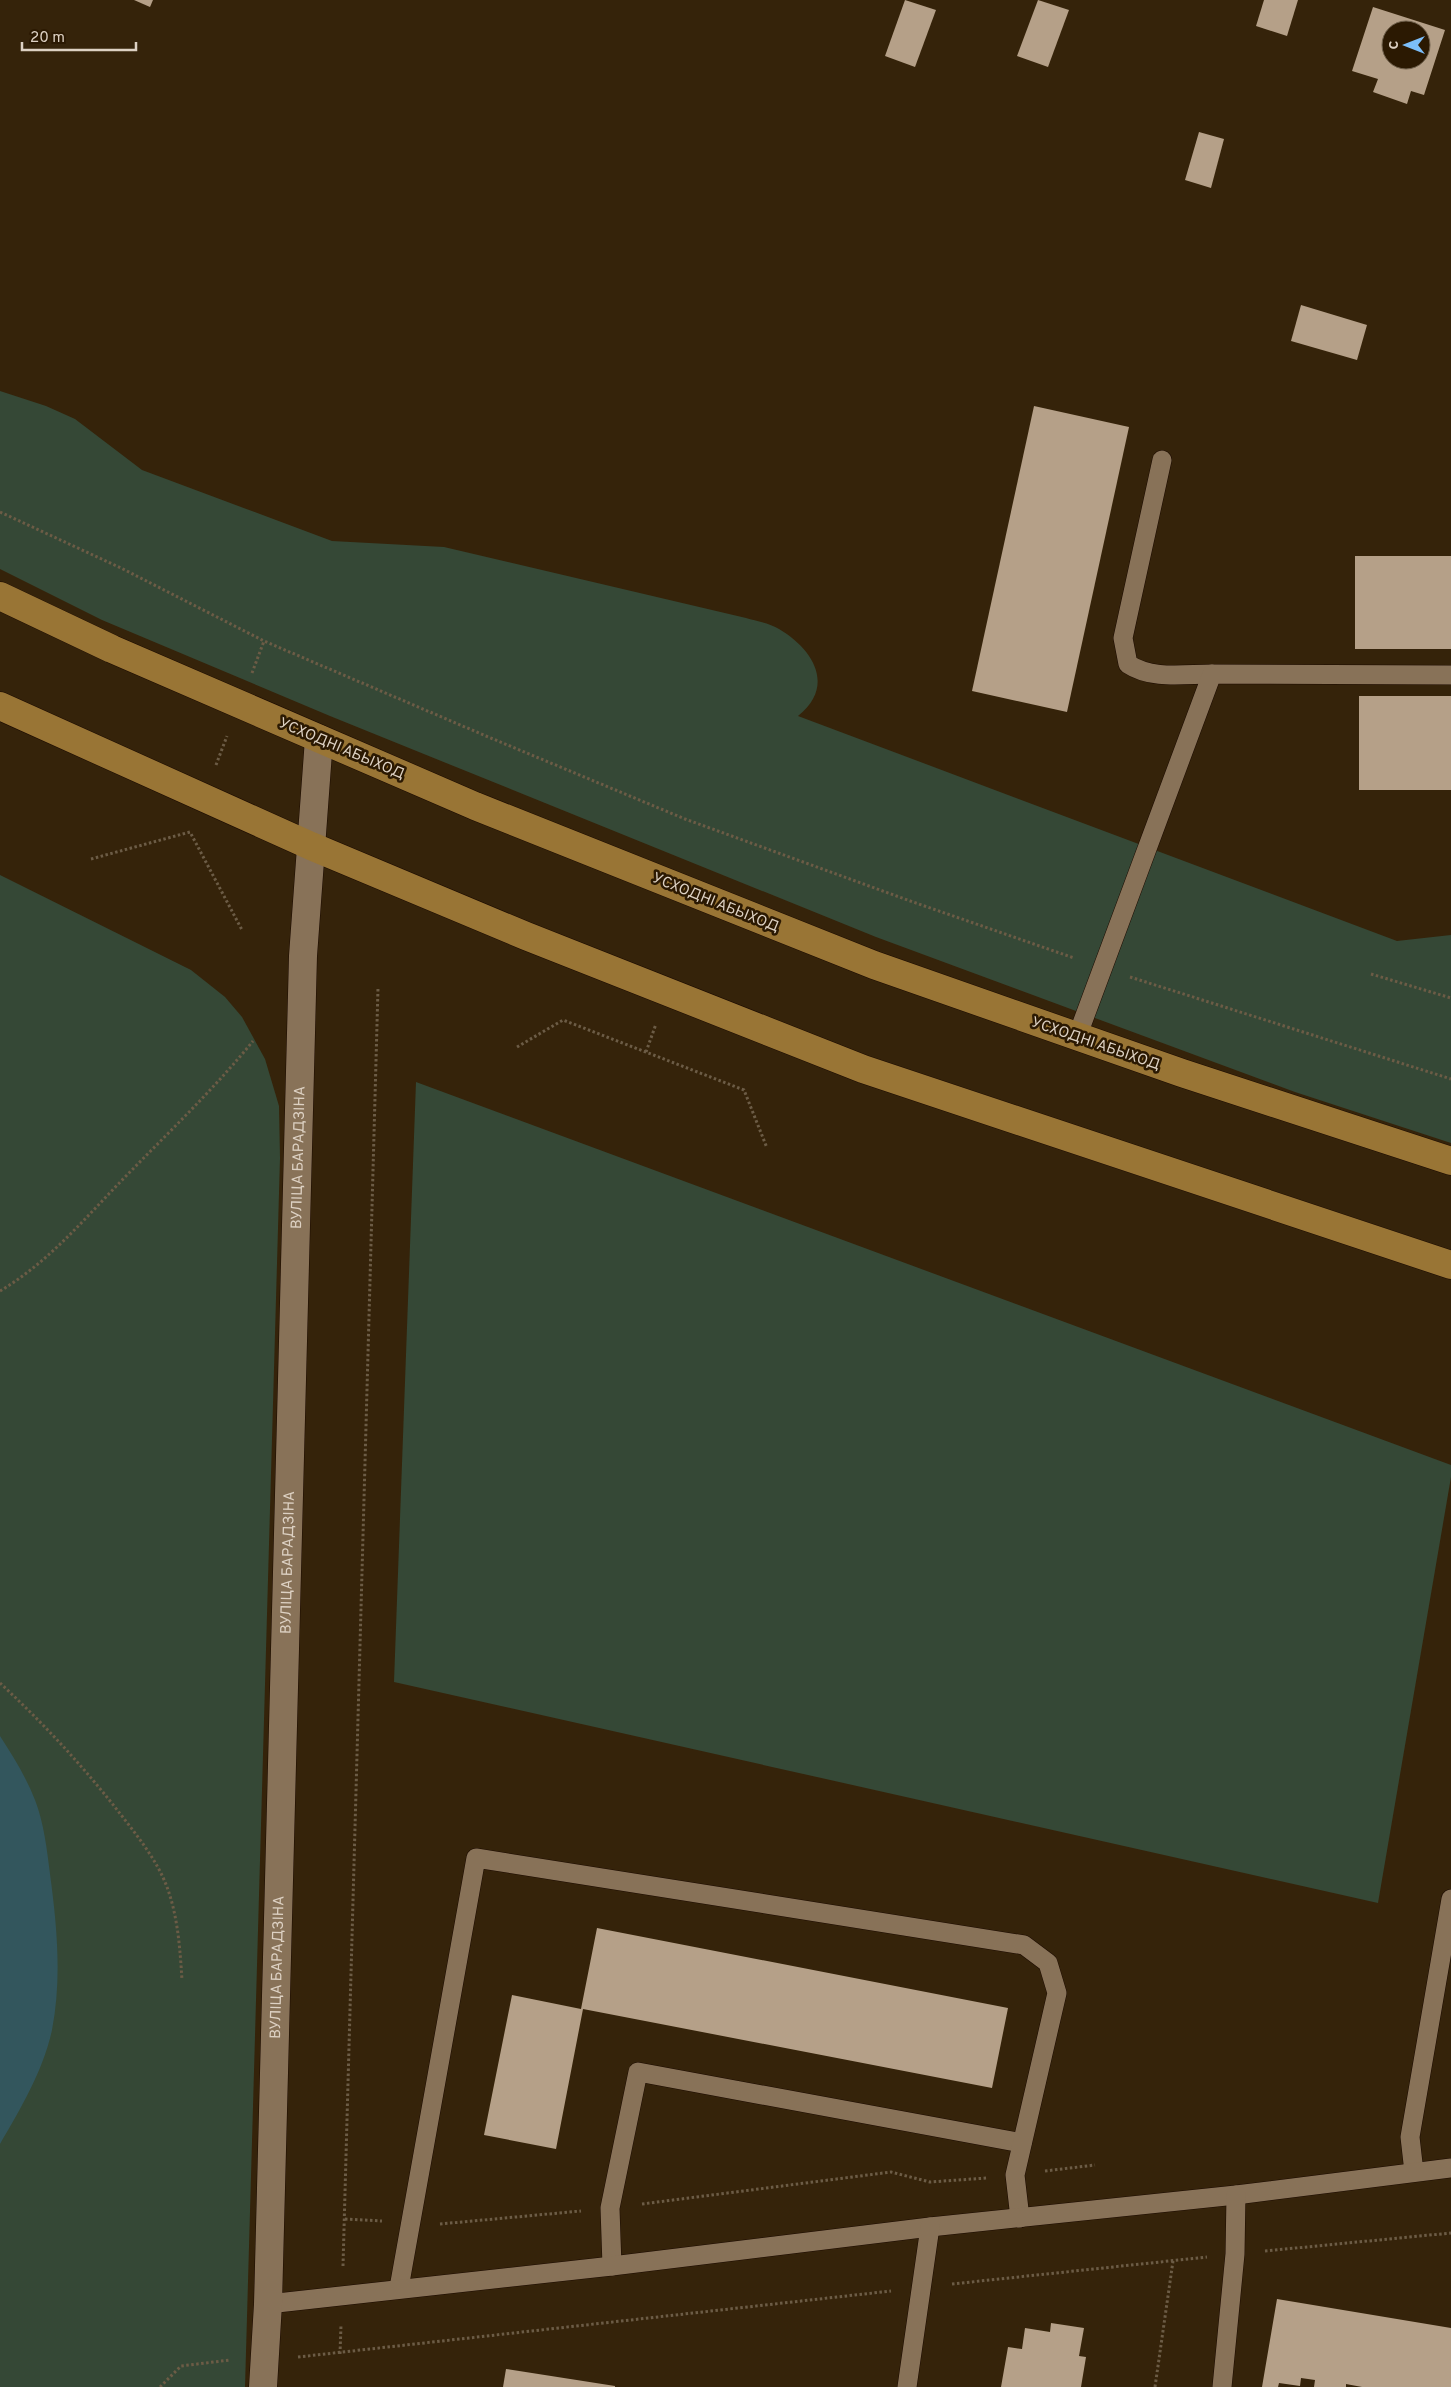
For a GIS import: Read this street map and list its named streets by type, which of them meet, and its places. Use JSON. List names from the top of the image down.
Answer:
{
  "streets": {
    "main road": ["УСХОДНІ АБЫХОД"],
    "street": ["ВУЛІЦА БАРАДЗІНА"]
  },
  "crossings": [
    ["УСХОДНІ АБЫХОД", "ВУЛІЦА БАРАДЗІНА"]
  ],
  "scale_bar": "20 m",
  "north": "left"
}
